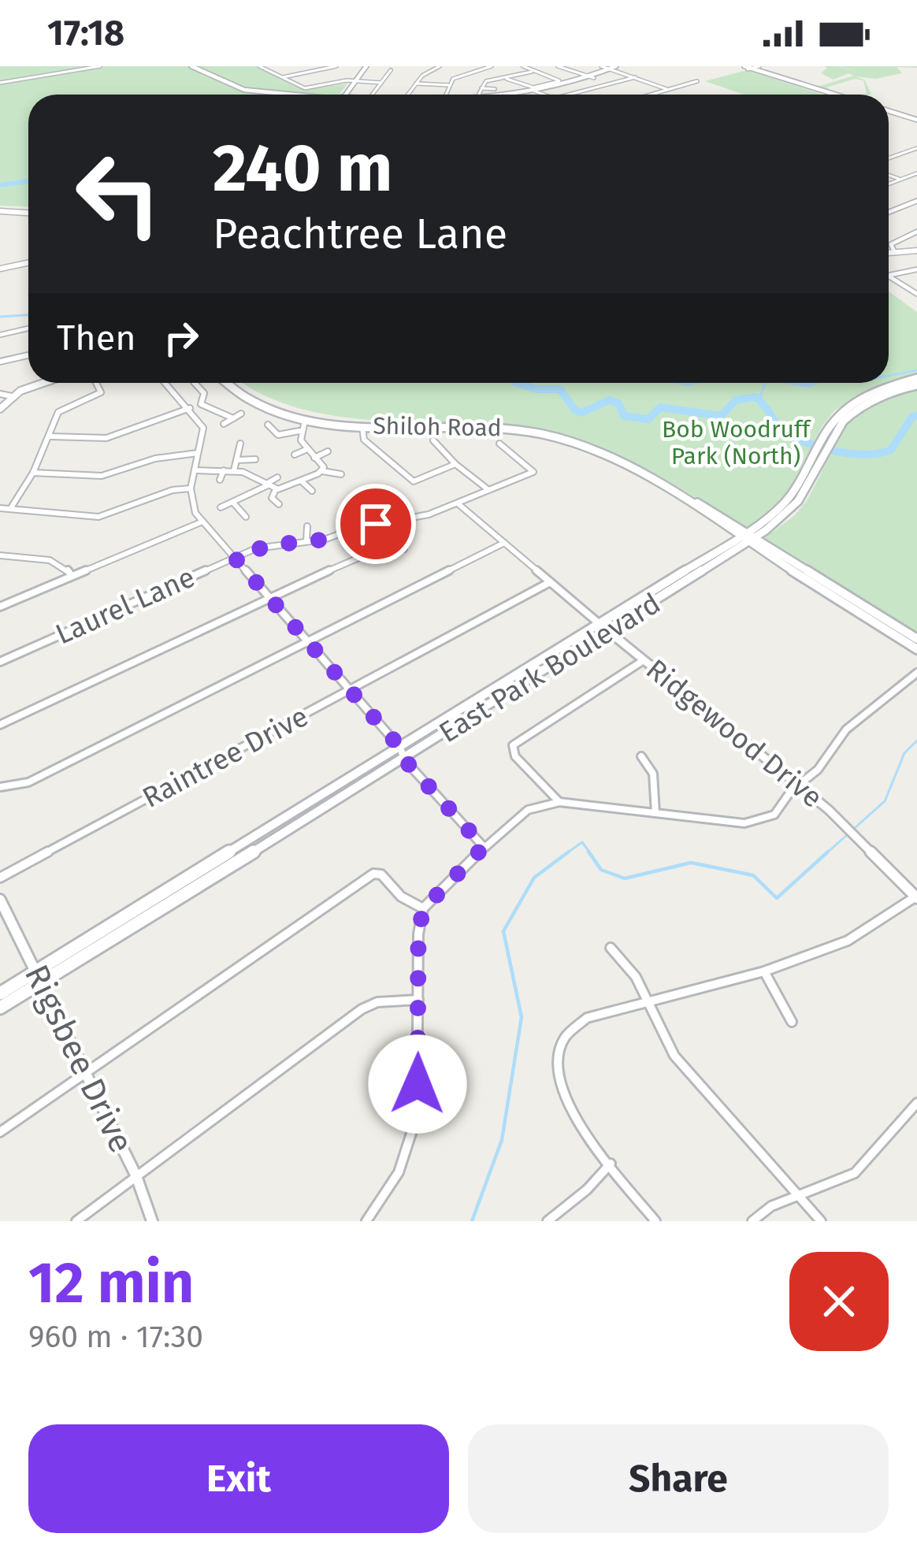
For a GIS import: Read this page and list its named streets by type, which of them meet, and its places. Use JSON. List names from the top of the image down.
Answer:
{
  "streets": {
    "main road": ["Shiloh Road", "East Park Boulevard"],
    "street": [
      "Laurel Lane",
      "Ridgewood Drive",
      "Raintree Drive",
      "Rigsbee Drive"
    ]
  },
  "crossings": [
    ["Shiloh Road", "East Park Boulevard"],
    ["Laurel Lane", "Ridgewood Drive"],
    ["East Park Boulevard", "Ridgewood Drive"],
    ["East Park Boulevard", "Rigsbee Drive"],
    ["Ridgewood Drive", "Raintree Drive"]
  ],
  "parks": ["Bob Woodruff Park (North)"],
  "page": {
    "status": "17:18",
    "turn": ["240 m", "Peachtree Lane"],
    "then": "Then",
    "heading": ["12 min", "960 m · 17:30"],
    "buttons": ["Exit", "Share"]
  }
}
